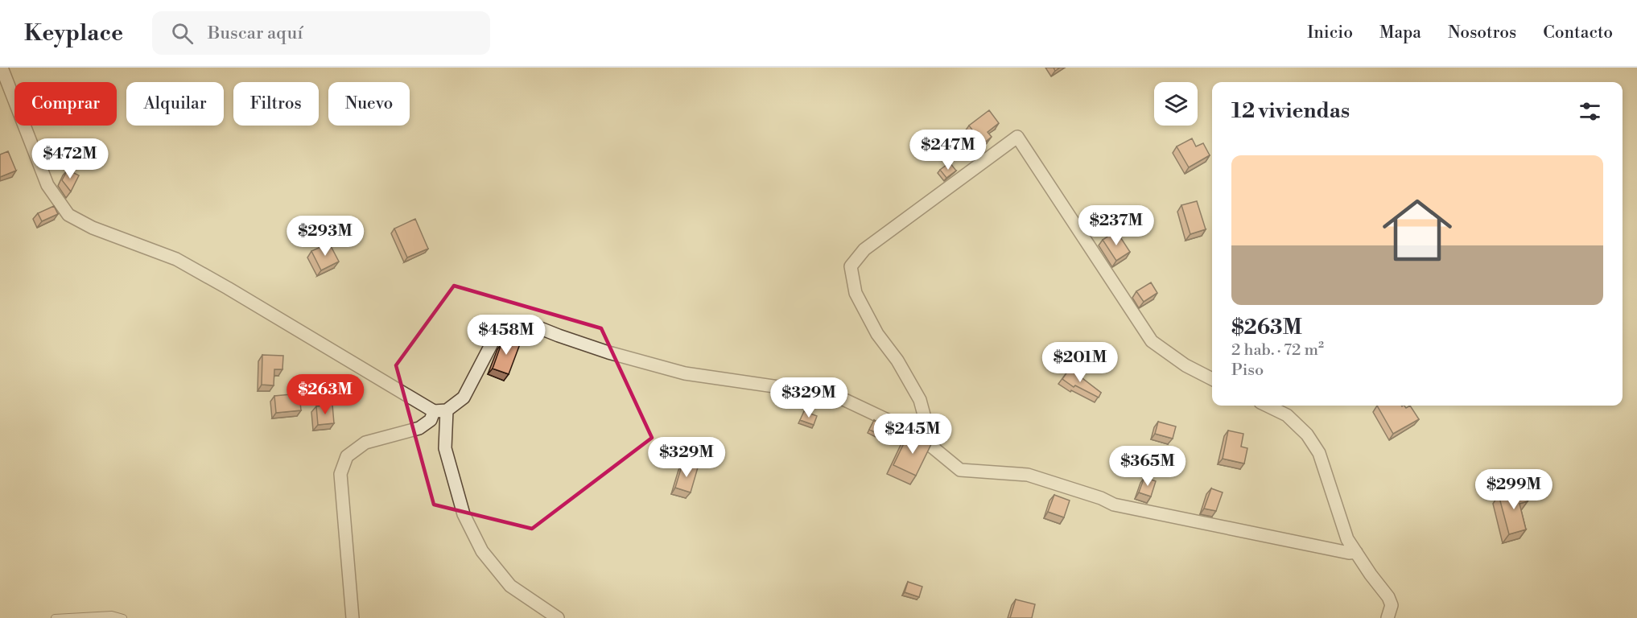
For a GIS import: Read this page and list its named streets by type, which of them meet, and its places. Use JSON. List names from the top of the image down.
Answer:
{
  "page": {
    "header": "Keyplace",
    "search": "Buscar aquí",
    "nav": [
      "Inicio",
      "Mapa",
      "Nosotros",
      "Contacto"
    ],
    "chip": [
      "Comprar",
      "Alquilar",
      "Filtros",
      "Nuevo"
    ],
    "heading": "12 viviendas",
    "price": [
      "$247M",
      "$472M",
      "$237M",
      "$293M",
      "$458M",
      "$201M",
      "$263M",
      "$329M",
      "$245M",
      "$329M",
      "$365M",
      "$299M"
    ],
    "list": [
      {
        "name": "$263M",
        "note": "2 hab. · 72 m² · Piso"
      }
    ]
  }
}
